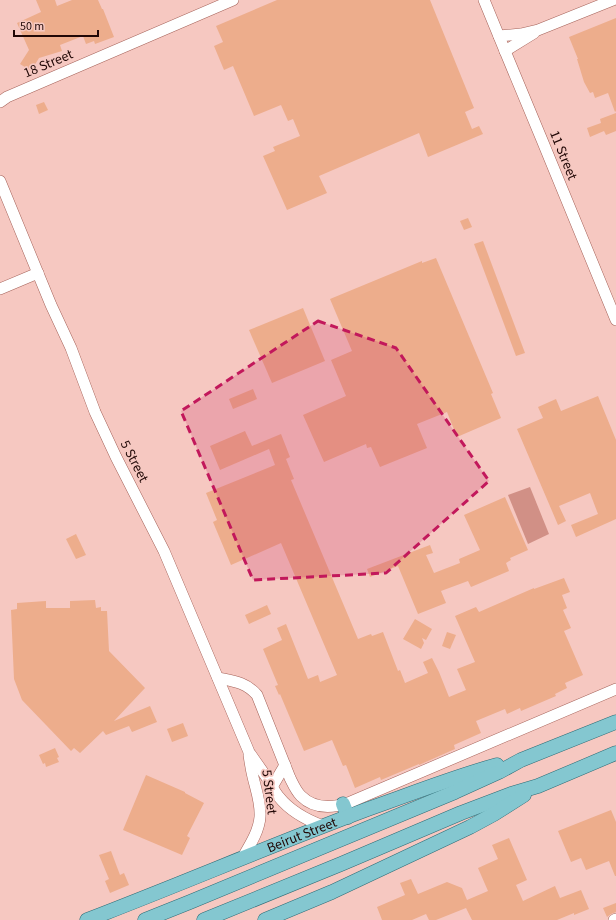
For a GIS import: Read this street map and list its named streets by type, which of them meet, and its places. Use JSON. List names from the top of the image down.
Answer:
{
  "streets": {
    "main road": ["Beirut Street"],
    "street": ["18 Street", "11 Street", "5 Street"]
  },
  "crossings": [
    ["5 Street", "Beirut Street"]
  ],
  "scale_bar": "50 m"
}
